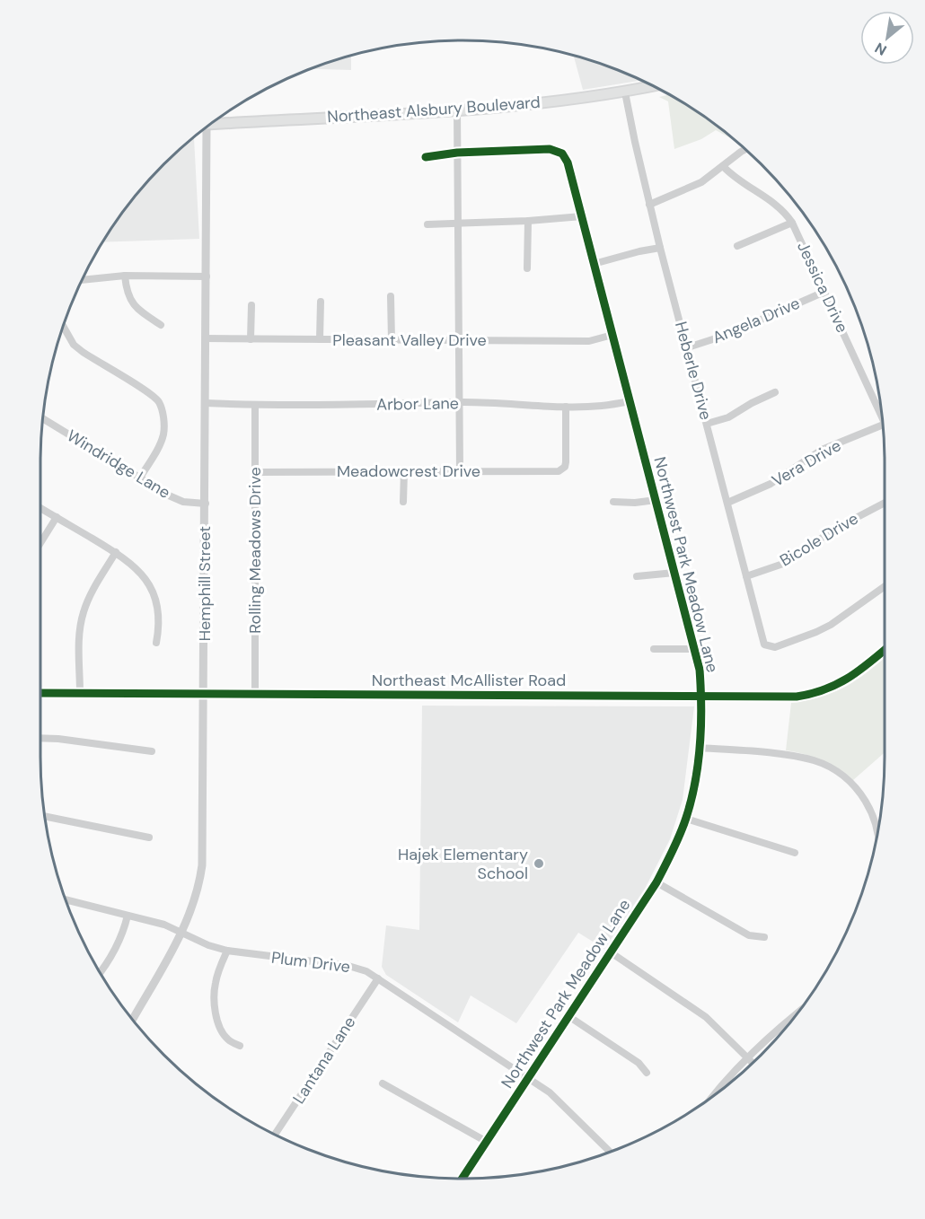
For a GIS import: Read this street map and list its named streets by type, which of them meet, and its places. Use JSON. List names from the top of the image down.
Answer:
{
  "streets": {
    "main road": ["Northeast Alsbury Boulevard"],
    "street": [
      "Jessica Drive",
      "Angela Drive",
      "Pleasant Valley Drive",
      "Heberle Drive",
      "Arbor Lane",
      "Vera Drive",
      "Windridge Lane",
      "Meadowcrest Drive",
      "Bicole Drive",
      "Rolling Meadows Drive",
      "Northwest Park Meadow Lane",
      "Hemphill Street",
      "Northeast McAllister Road",
      "Plum Drive",
      "Lantana Lane"
    ]
  },
  "crossings": [
    ["Northeast Alsbury Boulevard", "Heberle Drive"],
    ["Jessica Drive", "Angela Drive"],
    ["Angela Drive", "Heberle Drive"],
    ["Pleasant Valley Drive", "Northwest Park Meadow Lane"],
    ["Pleasant Valley Drive", "Hemphill Street"],
    ["Heberle Drive", "Vera Drive"],
    ["Heberle Drive", "Bicole Drive"],
    ["Arbor Lane", "Meadowcrest Drive"],
    ["Arbor Lane", "Rolling Meadows Drive"],
    ["Arbor Lane", "Northwest Park Meadow Lane"],
    ["Arbor Lane", "Hemphill Street"],
    ["Windridge Lane", "Hemphill Street"],
    ["Meadowcrest Drive", "Rolling Meadows Drive"],
    ["Rolling Meadows Drive", "Northeast McAllister Road"],
    ["Northwest Park Meadow Lane", "Northeast McAllister Road"],
    ["Northwest Park Meadow Lane", "Plum Drive"],
    ["Hemphill Street", "Northeast McAllister Road"],
    ["Hemphill Street", "Plum Drive"],
    ["Plum Drive", "Lantana Lane"]
  ],
  "places": ["Hajek Elementary School"],
  "north": "bottom left"
}
